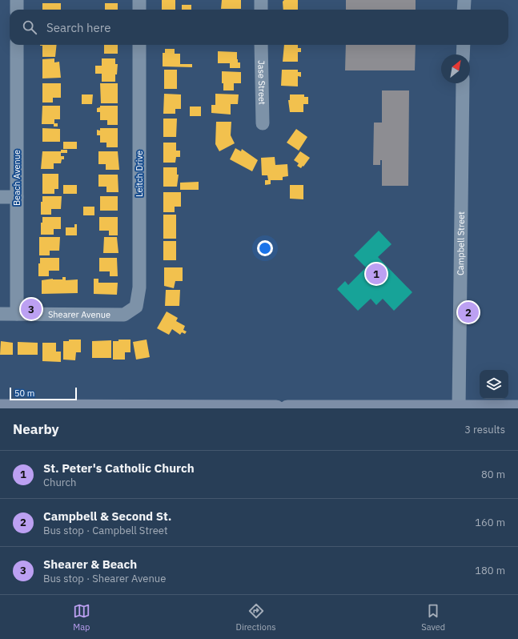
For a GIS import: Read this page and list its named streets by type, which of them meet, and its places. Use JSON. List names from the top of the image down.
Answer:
{
  "streets": {
    "street": [
      "Jase Street",
      "Leitch Drive",
      "Beach Avenue",
      "Campbell Street",
      "Shearer Avenue"
    ]
  },
  "crossings": [
    ["Leitch Drive", "Shearer Avenue"],
    ["Beach Avenue", "Shearer Avenue"]
  ],
  "scale_bar": "50 m",
  "north": "top right",
  "page": {
    "search": "Search here",
    "pins": ["1", "3", "2"],
    "scale": "50 m",
    "heading": ["Nearby", "3 results"],
    "list": [
      {
        "mark": "1",
        "name": "St. Peter's Catholic Church",
        "note": "Church",
        "value": "80 m"
      },
      {
        "mark": "2",
        "name": "Campbell & Second St.",
        "note": "Bus stop · Campbell Street",
        "value": "160 m"
      },
      {
        "mark": "3",
        "name": "Shearer & Beach",
        "note": "Bus stop · Shearer Avenue",
        "value": "180 m"
      }
    ],
    "nav": ["Map", "Directions", "Saved"]
  }
}
